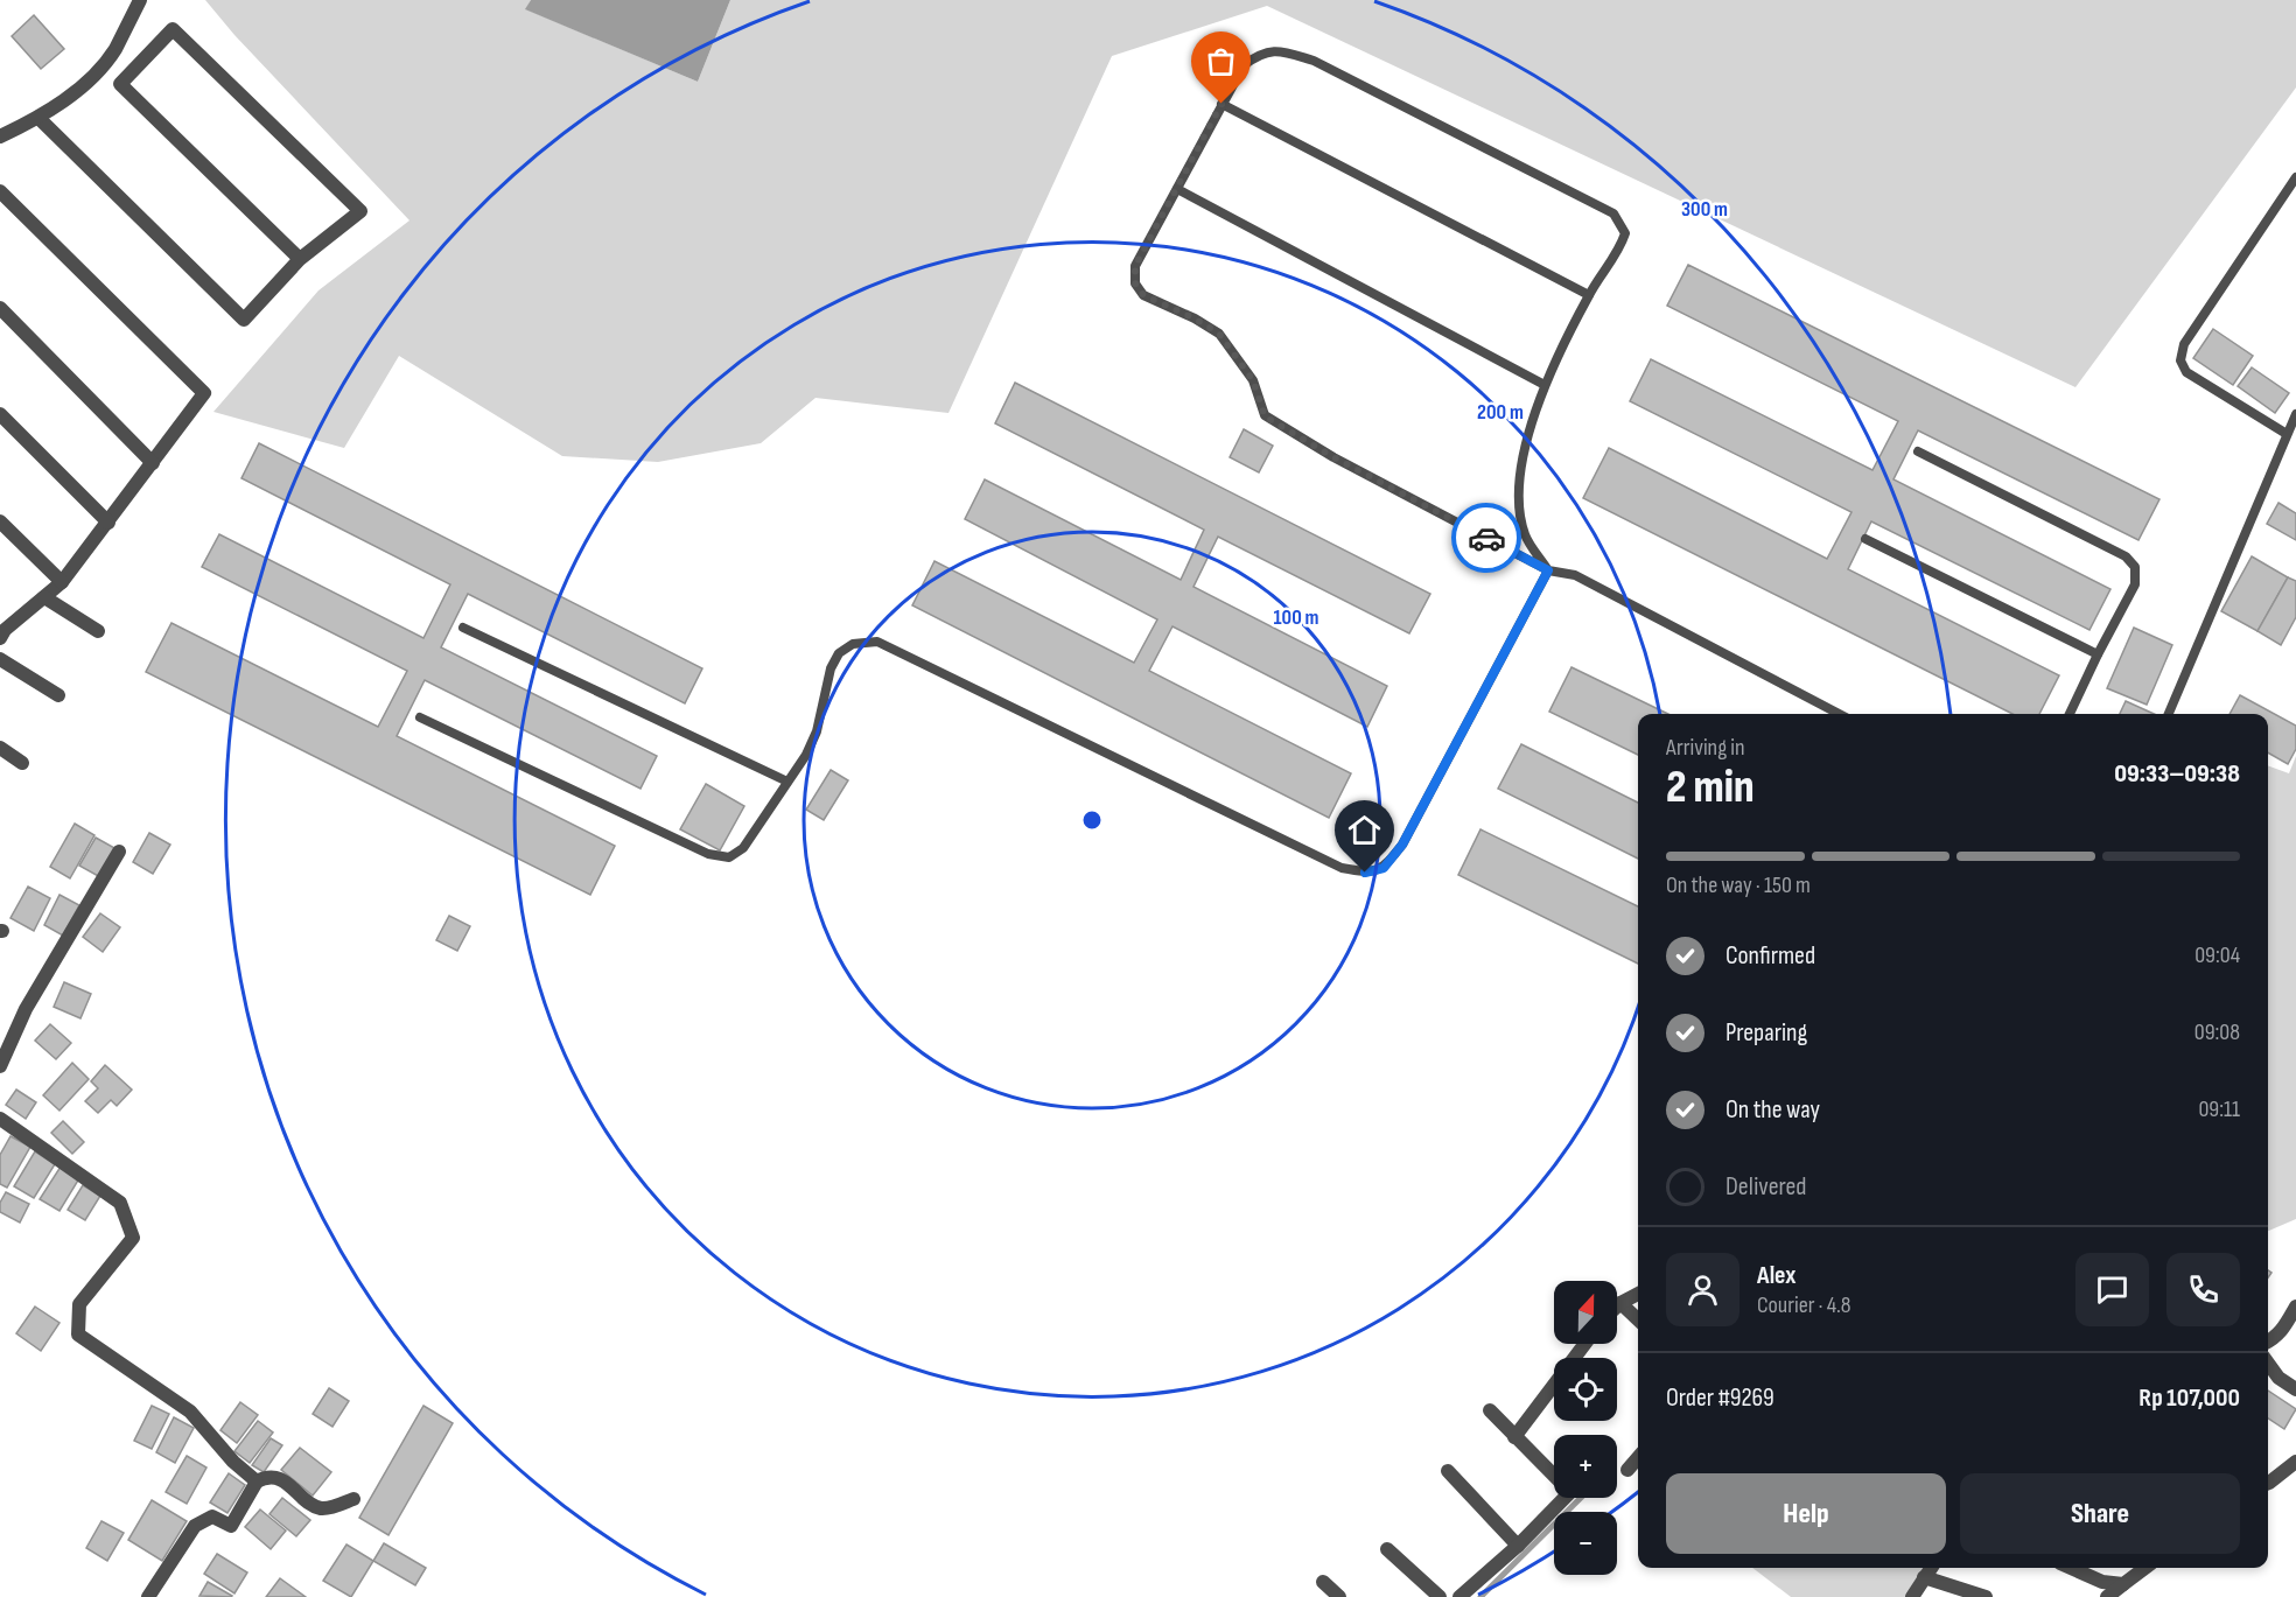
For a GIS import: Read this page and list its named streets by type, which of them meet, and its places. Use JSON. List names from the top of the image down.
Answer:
{
  "north": "top",
  "page": {
    "heading": ["2 min", "Arriving in", "09:33–09:38"],
    "panel": [
      "Alex",
      "Courier · 4.8",
      "Order #9269",
      "Rp 107,000"
    ],
    "bar": "On the way · 150 m",
    "list": [
      ["Confirmed", "09:04"],
      ["Preparing", "09:08"],
      ["On the way", "09:11"],
      "Delivered"
    ],
    "map_buttons": ["+", "−"],
    "buttons": ["Help", "Share"]
  },
  "rings": ["300 m", "200 m", "100 m"]
}
